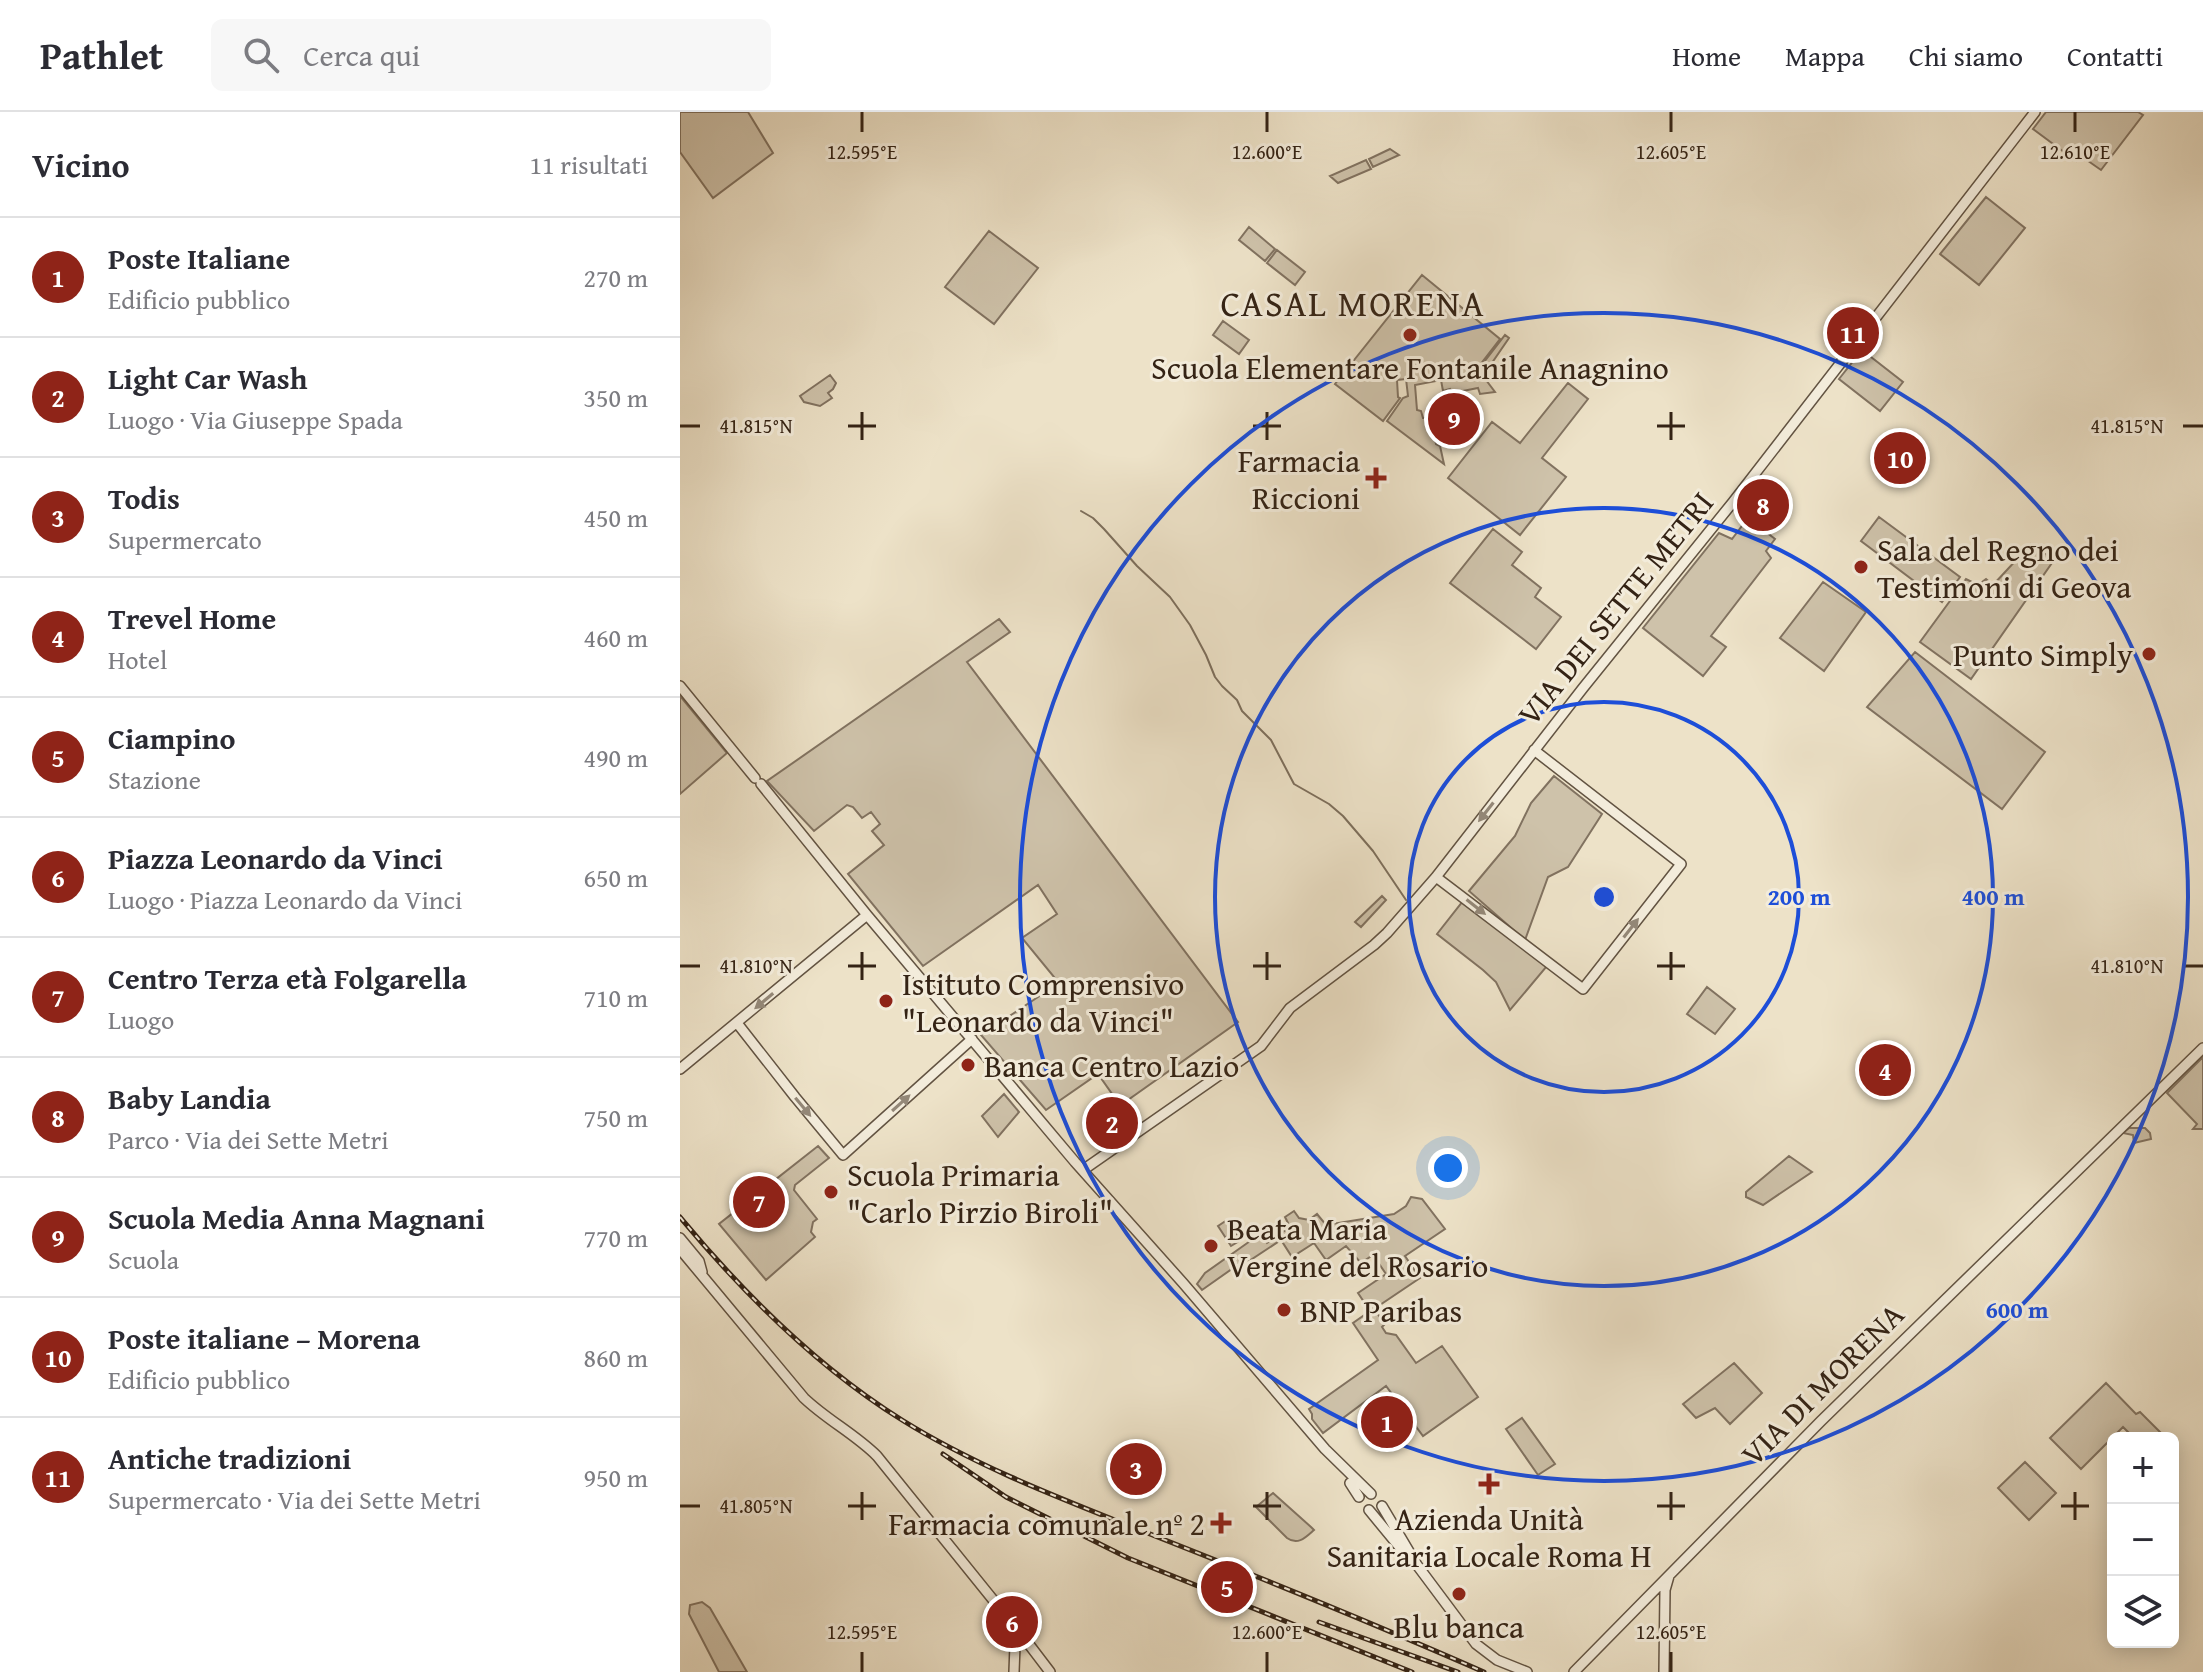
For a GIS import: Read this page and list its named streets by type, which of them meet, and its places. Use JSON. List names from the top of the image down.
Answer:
{
  "streets": {
    "street": ["VIA DEI SETTE METRI", "VIA DI MORENA"]
  },
  "districts": ["CASAL MORENA"],
  "places": {
    "other": [
      "Scuola Elementare Fontanile Anagnino",
      "Sala del Regno dei Testimoni di Geova",
      "Punto Simply",
      "Istituto Comprensivo \"Leonardo da Vinci\"",
      "Banca Centro Lazio",
      "Scuola Primaria \"Carlo Pirzio Biroli\"",
      "Beata Maria Vergine del Rosario",
      "BNP Paribas",
      "Blu banca"
    ],
    "health": ["Farmacia Riccioni", "Azienda Unità Sanitaria Locale Roma H", "Farmacia comunale nº 2"]
  },
  "page": {
    "header": "Pathlet",
    "search": "Cerca qui",
    "nav": [
      "Home",
      "Mappa",
      "Chi siamo",
      "Contatti"
    ],
    "heading": ["Vicino", "11 risultati"],
    "list": [
      {
        "mark": "1",
        "name": "Poste Italiane",
        "note": "Edificio pubblico",
        "value": "270 m"
      },
      {
        "mark": "2",
        "name": "Light Car Wash",
        "note": "Luogo · Via Giuseppe Spada",
        "value": "350 m"
      },
      {
        "mark": "3",
        "name": "Todis",
        "note": "Supermercato",
        "value": "450 m"
      },
      {
        "mark": "4",
        "name": "Trevel Home",
        "note": "Hotel",
        "value": "460 m"
      },
      {
        "mark": "5",
        "name": "Ciampino",
        "note": "Stazione",
        "value": "490 m"
      },
      {
        "mark": "6",
        "name": "Piazza Leonardo da Vinci",
        "note": "Luogo · Piazza Leonardo da Vinci",
        "value": "650 m"
      },
      {
        "mark": "7",
        "name": "Centro Terza età Folgarella",
        "note": "Luogo",
        "value": "710 m"
      },
      {
        "mark": "8",
        "name": "Baby Landia",
        "note": "Parco · Via dei Sette Metri",
        "value": "750 m"
      },
      {
        "mark": "9",
        "name": "Scuola Media Anna Magnani",
        "note": "Scuola",
        "value": "770 m"
      },
      {
        "mark": "10",
        "name": "Poste italiane – Morena",
        "note": "Edificio pubblico",
        "value": "860 m"
      },
      {
        "mark": "11",
        "name": "Antiche tradizioni",
        "note": "Supermercato · Via dei Sette Metri",
        "value": "950 m"
      }
    ],
    "pins": [
      "11",
      "9",
      "10",
      "8",
      "4",
      "2",
      "7",
      "1",
      "3",
      "5",
      "6"
    ],
    "map_buttons": ["+", "−"]
  },
  "coordinates": [
    "12.595°E",
    "12.600°E",
    "12.605°E",
    "12.610°E",
    "41.815°N",
    "41.810°N",
    "41.805°N"
  ],
  "rings": ["200 m", "400 m", "600 m"]
}
